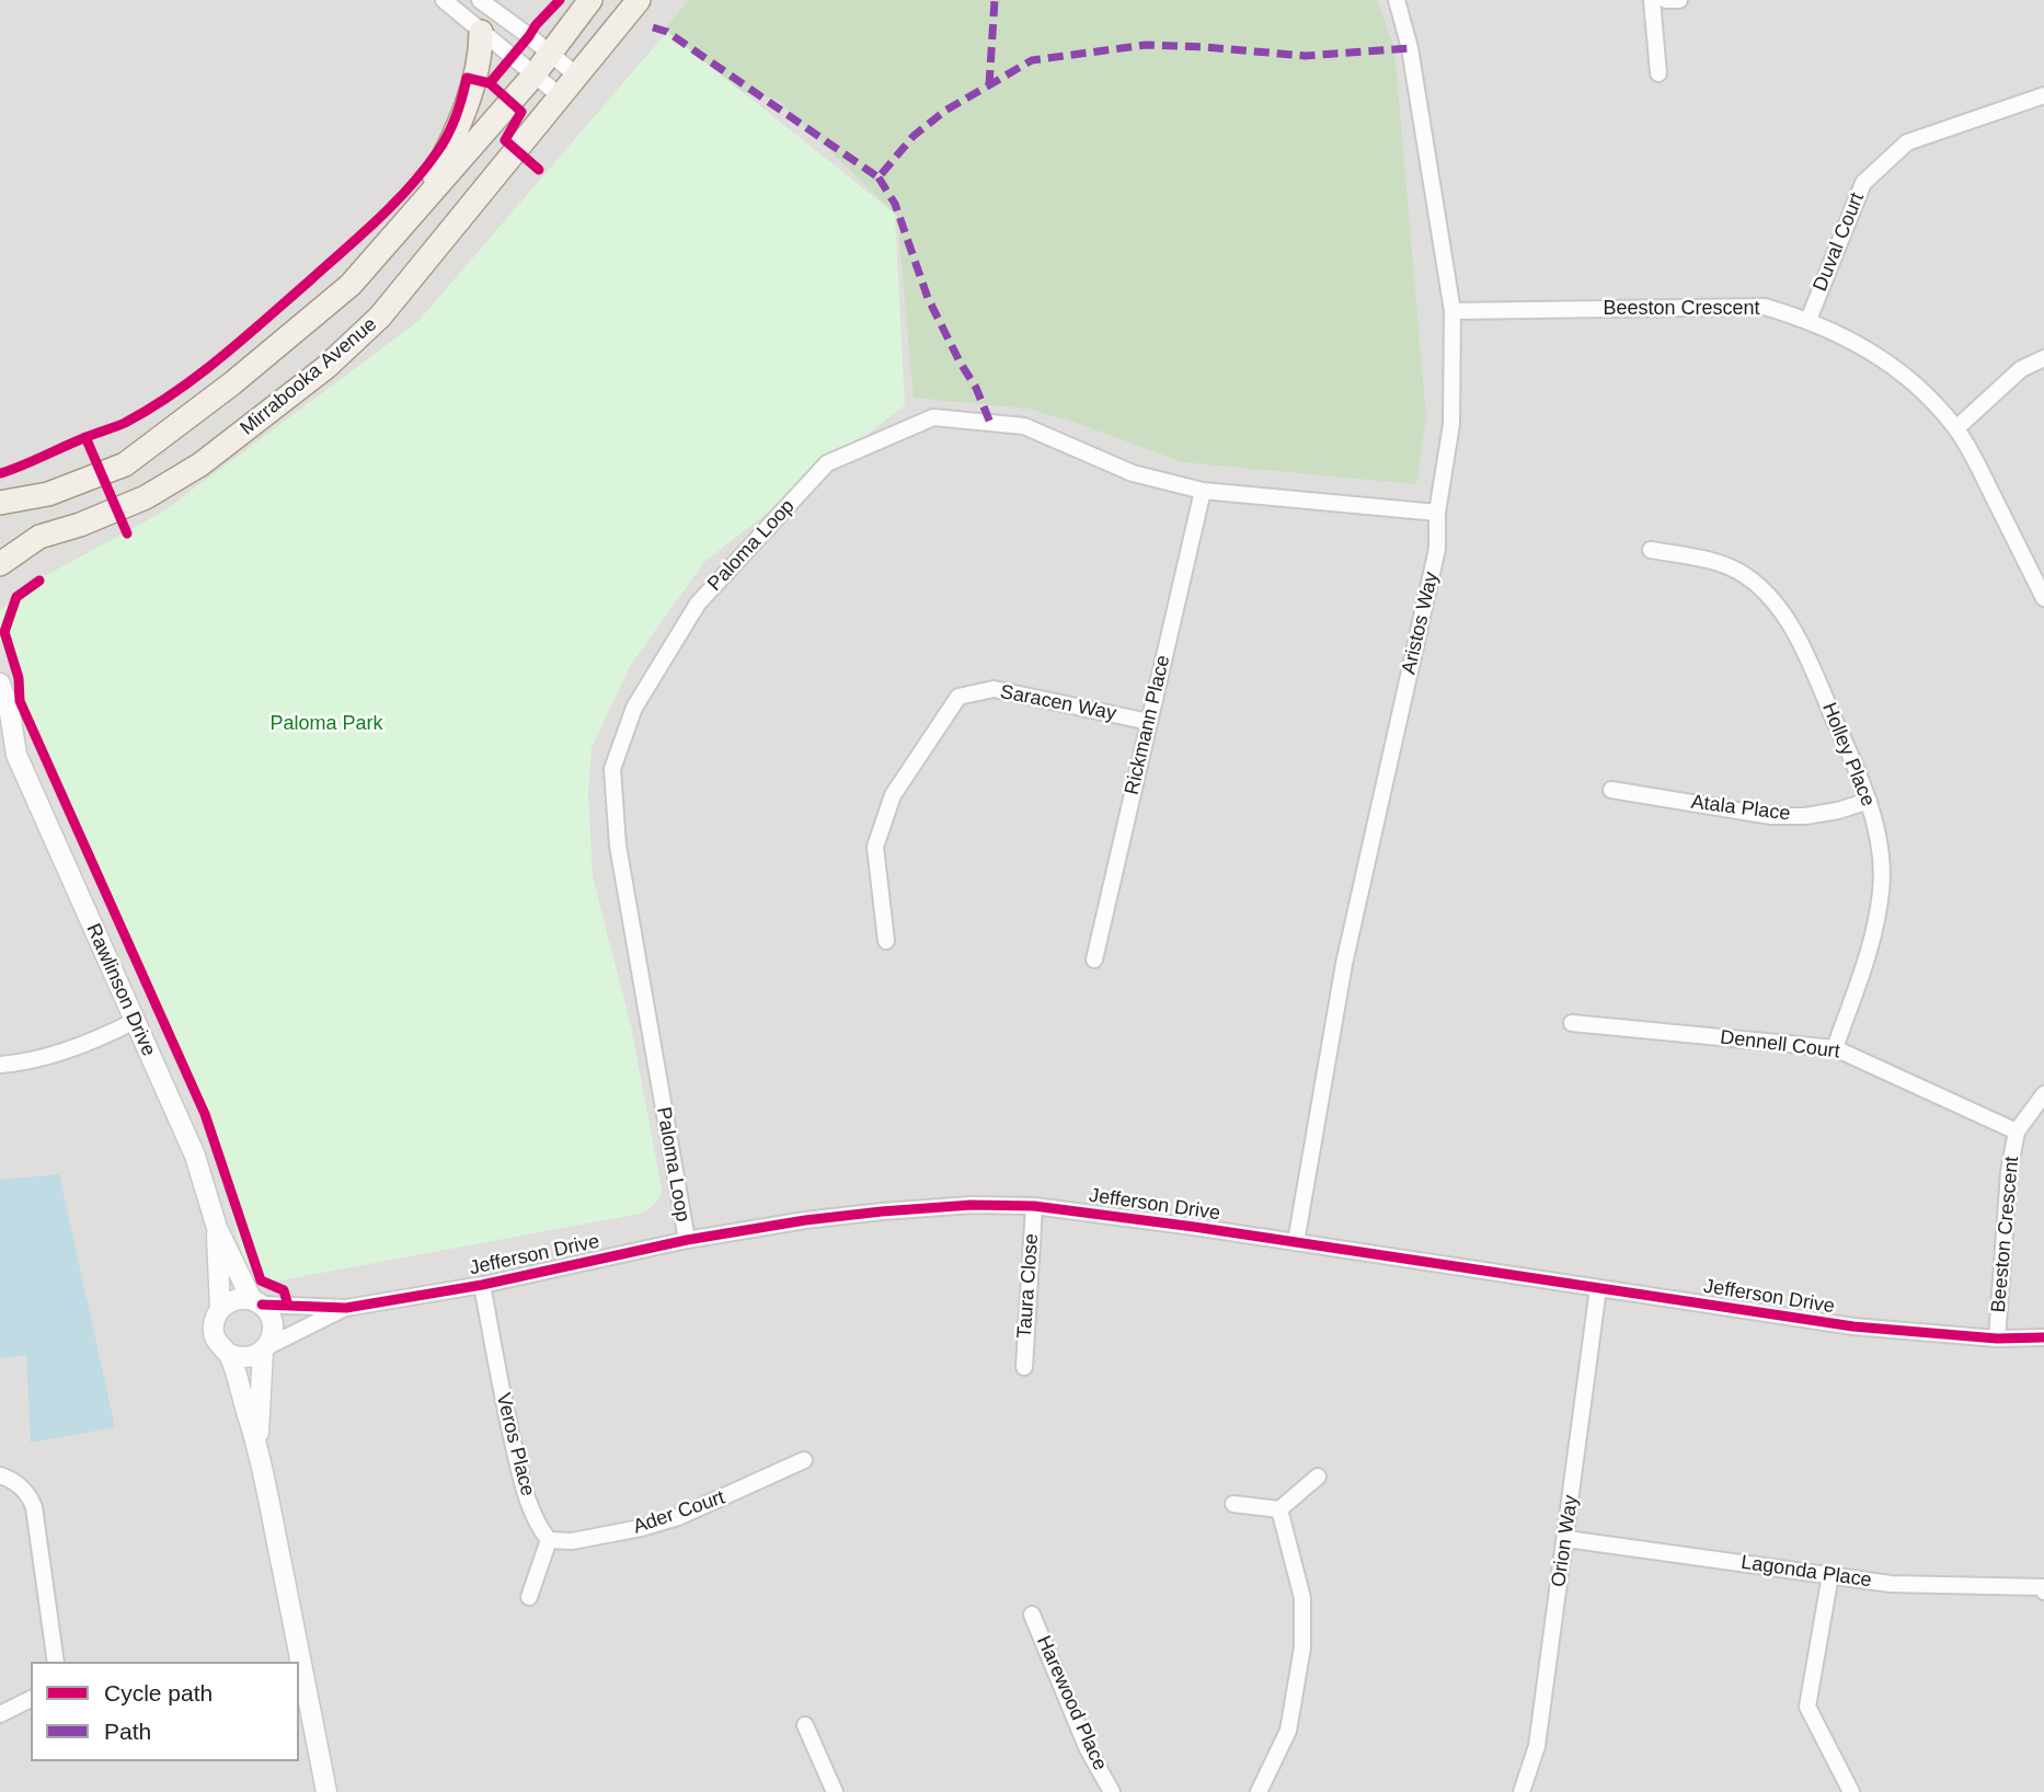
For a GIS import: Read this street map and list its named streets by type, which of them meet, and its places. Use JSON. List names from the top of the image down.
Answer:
{
  "streets": {
    "main road": ["Mirrabooka Avenue"],
    "street": [
      "Duval Court",
      "Beeston Crescent",
      "Paloma Loop",
      "Aristos Way",
      "Saracen Way",
      "Rickmann Place",
      "Holley Place",
      "Atala Place",
      "Rawlinson Drive",
      "Dennell Court",
      "Jefferson Drive",
      "Taura Close",
      "Veros Place",
      "Ader Court",
      "Orion Way",
      "Lagonda Place",
      "Harewood Place"
    ]
  },
  "crossings": [
    ["Duval Court", "Beeston Crescent"],
    ["Beeston Crescent", "Aristos Way"],
    ["Beeston Crescent", "Dennell Court"],
    ["Beeston Crescent", "Jefferson Drive"],
    ["Paloma Loop", "Aristos Way"],
    ["Paloma Loop", "Rickmann Place"],
    ["Paloma Loop", "Jefferson Drive"],
    ["Aristos Way", "Jefferson Drive"],
    ["Saracen Way", "Rickmann Place"],
    ["Holley Place", "Atala Place"],
    ["Holley Place", "Dennell Court"],
    ["Rawlinson Drive", "Jefferson Drive"],
    ["Jefferson Drive", "Taura Close"],
    ["Jefferson Drive", "Veros Place"],
    ["Jefferson Drive", "Orion Way"],
    ["Veros Place", "Ader Court"],
    ["Orion Way", "Lagonda Place"]
  ],
  "parks": ["Paloma Park"],
  "legend": ["Cycle path", "Path"]
}
